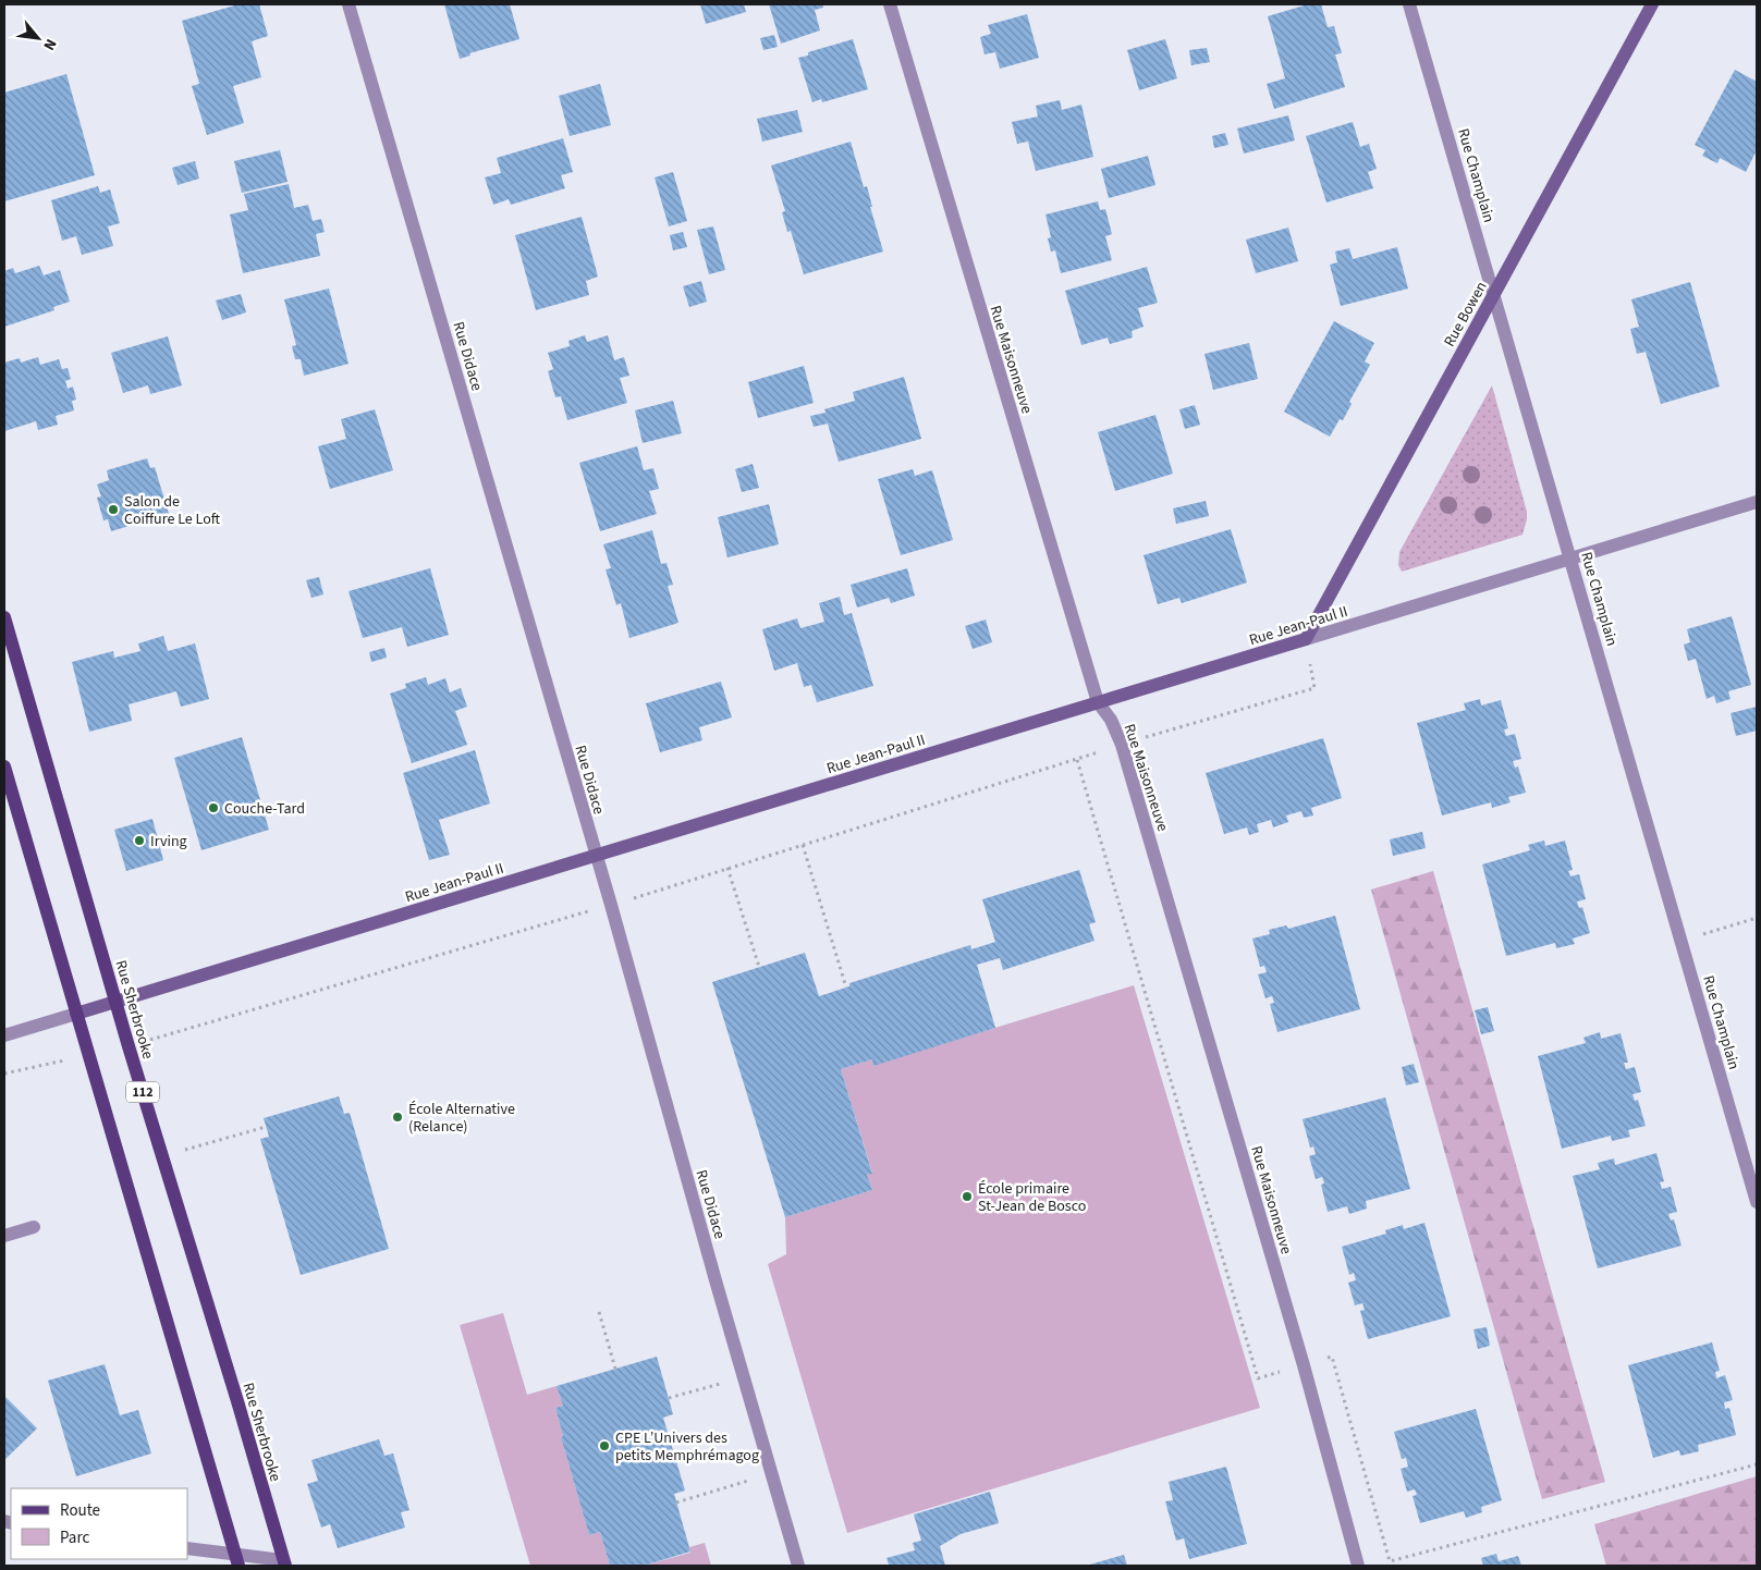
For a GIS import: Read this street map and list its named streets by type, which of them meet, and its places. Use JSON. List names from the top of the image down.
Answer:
{
  "streets": {
    "main road": ["Rue Sherbrooke", "112"],
    "street": [
      "Rue Champlain",
      "Rue Bowen",
      "Rue Didace",
      "Rue Maisonneuve",
      "Rue Jean-Paul II"
    ]
  },
  "crossings": [
    ["Rue Champlain", "Rue Bowen"],
    ["Rue Champlain", "Rue Jean-Paul II"],
    ["Rue Bowen", "Rue Jean-Paul II"],
    ["Rue Didace", "Rue Jean-Paul II"],
    ["Rue Maisonneuve", "Rue Jean-Paul II"],
    ["Rue Jean-Paul II", "Rue Sherbrooke"]
  ],
  "places": [
    "Salon de Coiffure Le Loft",
    "Couche-Tard",
    "Irving",
    "École Alternative (Relance)",
    "École primaire St-Jean de Bosco",
    "CPE L’Univers des petits Memphrémagog"
  ],
  "legend": ["Route", "Parc"],
  "north": "bottom right"
}
